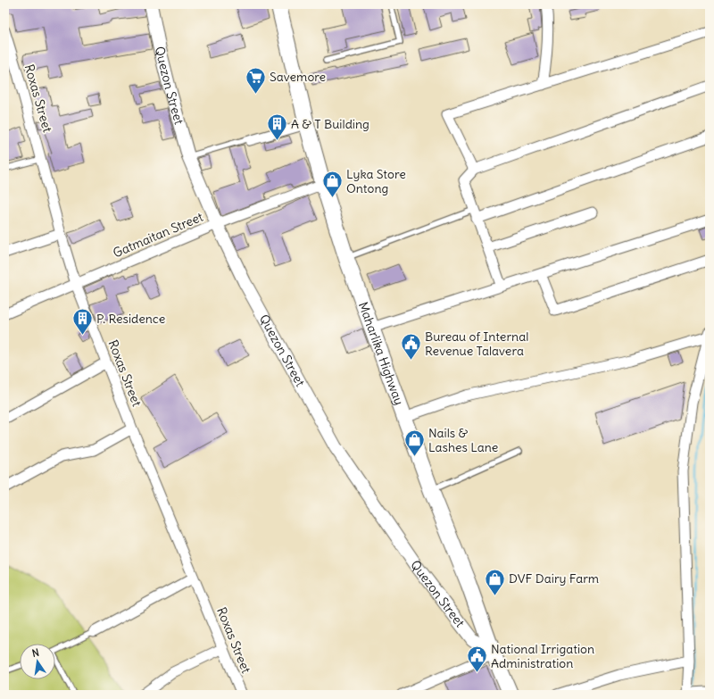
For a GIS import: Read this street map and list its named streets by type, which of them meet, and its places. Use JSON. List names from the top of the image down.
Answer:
{
  "streets": {
    "main road": ["Maharlika Highway"],
    "street": ["Quezon Street", "Roxas Street", "Gatmaitan Street"]
  },
  "crossings": [
    ["Quezon Street", "Gatmaitan Street"],
    ["Quezon Street", "Maharlika Highway"],
    ["Roxas Street", "Gatmaitan Street"],
    ["Gatmaitan Street", "Maharlika Highway"]
  ],
  "places": {
    "supermarket": ["Savemore"],
    "building": ["A & T Building", "P. Residence"],
    "shop": ["Lyka Store Ontong", "Nails & Lashes Lane", "DVF Dairy Farm"],
    "public building": ["Bureau of Internal Revenue Talavera", "National Irrigation Administration"]
  },
  "north": "top"
}
